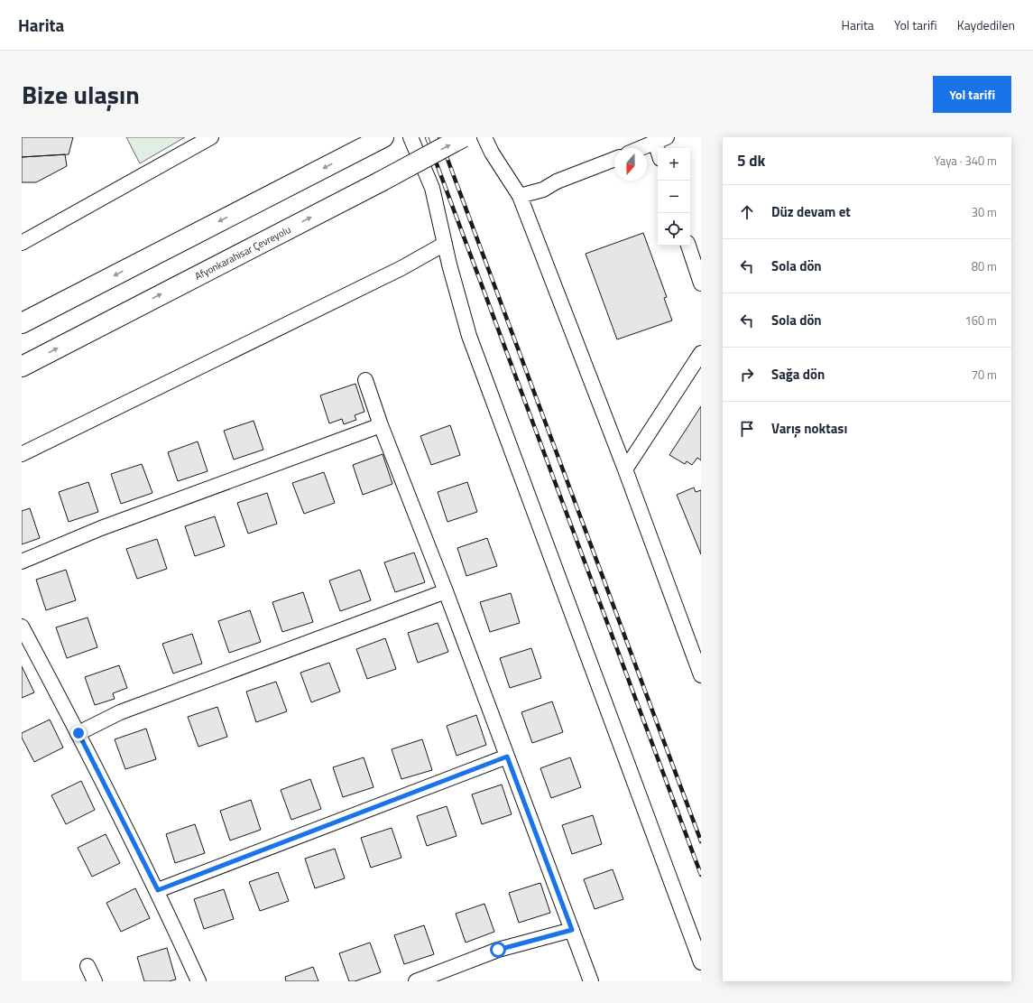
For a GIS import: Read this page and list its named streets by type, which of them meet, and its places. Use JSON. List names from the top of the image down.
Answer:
{
  "streets": {
    "highway": ["Afyonkarahisar Çevreyolu"]
  },
  "north": "bottom",
  "page": {
    "header": "Harita",
    "nav": ["Harita", "Yol tarifi", "Kaydedilen"],
    "title": "Bize ulaşın",
    "buttons": "Yol tarifi",
    "heading": ["5 dk", "Yaya · 340 m"],
    "map_buttons": ["+", "−"],
    "list": [
      ["Düz devam et", "30 m"],
      ["Sola dön", "80 m"],
      ["Sola dön", "160 m"],
      ["Sağa dön", "70 m"],
      "Varış noktası"
    ]
  }
}
